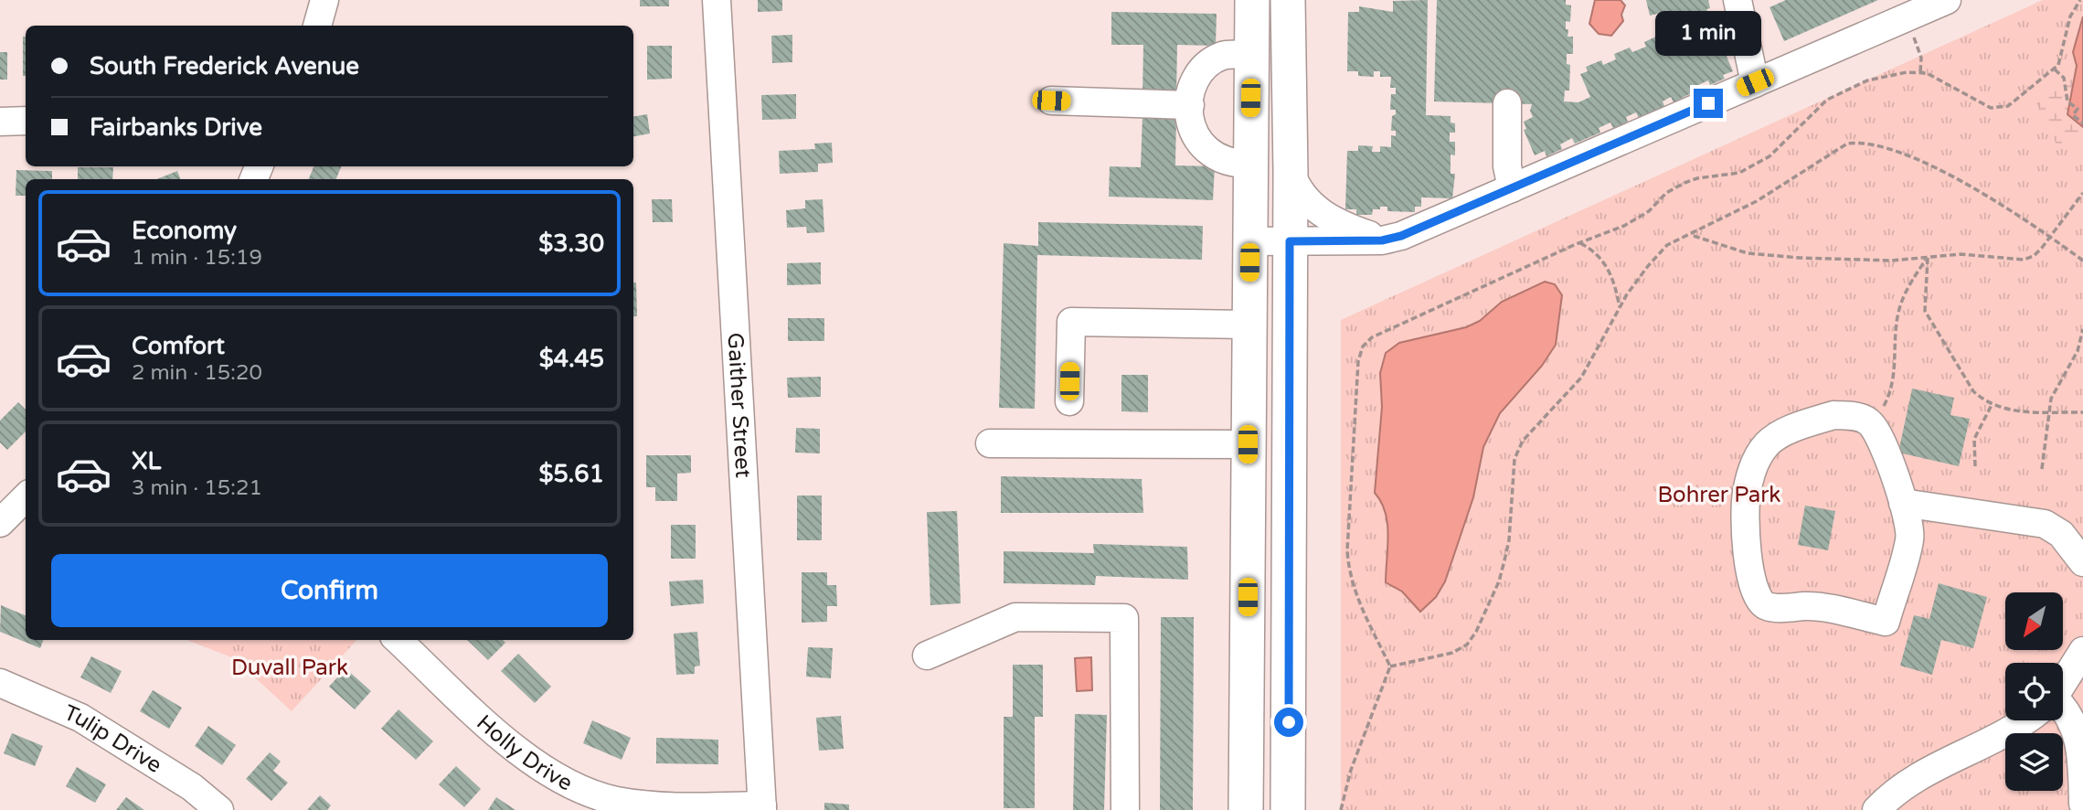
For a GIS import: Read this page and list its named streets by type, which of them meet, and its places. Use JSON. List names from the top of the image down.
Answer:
{
  "streets": {
    "street": ["Gaither Street", "Tulip Drive", "Holly Drive"]
  },
  "crossings": [
    ["Gaither Street", "Holly Drive"]
  ],
  "parks": ["Bohrer Park", "Duvall Park"],
  "north": "bottom left",
  "page": {
    "bubble": "1 min",
    "banner": ["South Frederick Avenue", "Fairbanks Drive"],
    "list": [
      {
        "name": "Economy",
        "note": "1 min · 15:19",
        "value": "$3.30"
      },
      {
        "name": "Comfort",
        "note": "2 min · 15:20",
        "value": "$4.45"
      },
      {
        "name": "XL",
        "note": "3 min · 15:21",
        "value": "$5.61"
      }
    ],
    "buttons": "Confirm"
  }
}
